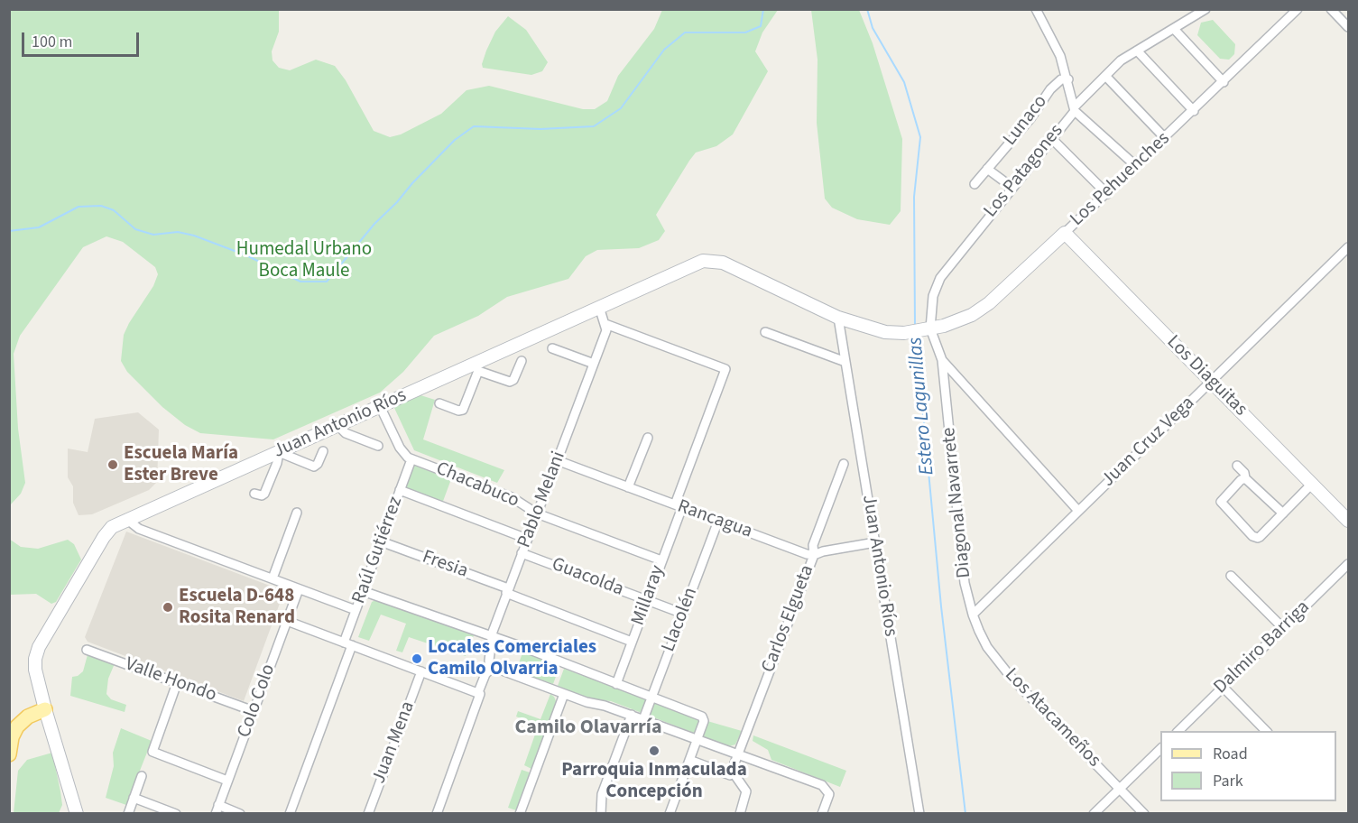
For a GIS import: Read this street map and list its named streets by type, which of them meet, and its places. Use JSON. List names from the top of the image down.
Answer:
{
  "streets": {
    "street": [
      "Lunaco",
      "Los Patagones",
      "Los Pehuenches",
      "Los Diaguitas",
      "Juan Antonio Ríos",
      "Juan Cruz Vega",
      "Chacabuco",
      "Pablo Melani",
      "Diagonal Navarrete",
      "Rancagua",
      "Raúl Gutiérrez",
      "Fresia",
      "Guacolda",
      "Millaray",
      "Carlos Elgueta",
      "Llacolén",
      "Dalmiro Barriga",
      "Valle Hondo",
      "Colo Colo",
      "Los Atacameños",
      "Juan Mena"
    ]
  },
  "crossings": [
    ["Lunaco", "Los Patagones"],
    ["Los Patagones", "Los Pehuenches"],
    ["Los Patagones", "Juan Antonio Ríos"],
    ["Los Patagones", "Diagonal Navarrete"],
    ["Los Pehuenches", "Los Diaguitas"],
    ["Los Pehuenches", "Juan Antonio Ríos"],
    ["Los Pehuenches", "Diagonal Navarrete"],
    ["Los Diaguitas", "Juan Cruz Vega"],
    ["Juan Antonio Ríos", "Chacabuco"],
    ["Juan Antonio Ríos", "Diagonal Navarrete"],
    ["Juan Cruz Vega", "Diagonal Navarrete"],
    ["Juan Cruz Vega", "Los Atacameños"],
    ["Chacabuco", "Pablo Melani"],
    ["Chacabuco", "Raúl Gutiérrez"],
    ["Chacabuco", "Millaray"],
    ["Pablo Melani", "Rancagua"],
    ["Pablo Melani", "Fresia"],
    ["Pablo Melani", "Guacolda"],
    ["Pablo Melani", "Millaray"],
    ["Diagonal Navarrete", "Los Atacameños"],
    ["Rancagua", "Millaray"],
    ["Rancagua", "Carlos Elgueta"],
    ["Rancagua", "Llacolén"],
    ["Raúl Gutiérrez", "Fresia"],
    ["Fresia", "Millaray"],
    ["Guacolda", "Millaray"],
    ["Guacolda", "Llacolén"],
    ["Valle Hondo", "Colo Colo"]
  ],
  "districts": ["Camilo Olavarría"],
  "water": ["Estero Lagunillas"],
  "parks": ["Humedal Urbano Boca Maule"],
  "places": [
    "Escuela María Ester Breve",
    "Escuela D-648 Rosita Renard",
    "Locales Comerciales Camilo Olvarria",
    "Parroquia Inmaculada Concepción"
  ],
  "legend": ["Road", "Park"],
  "scale_bar": "100 m"
}
